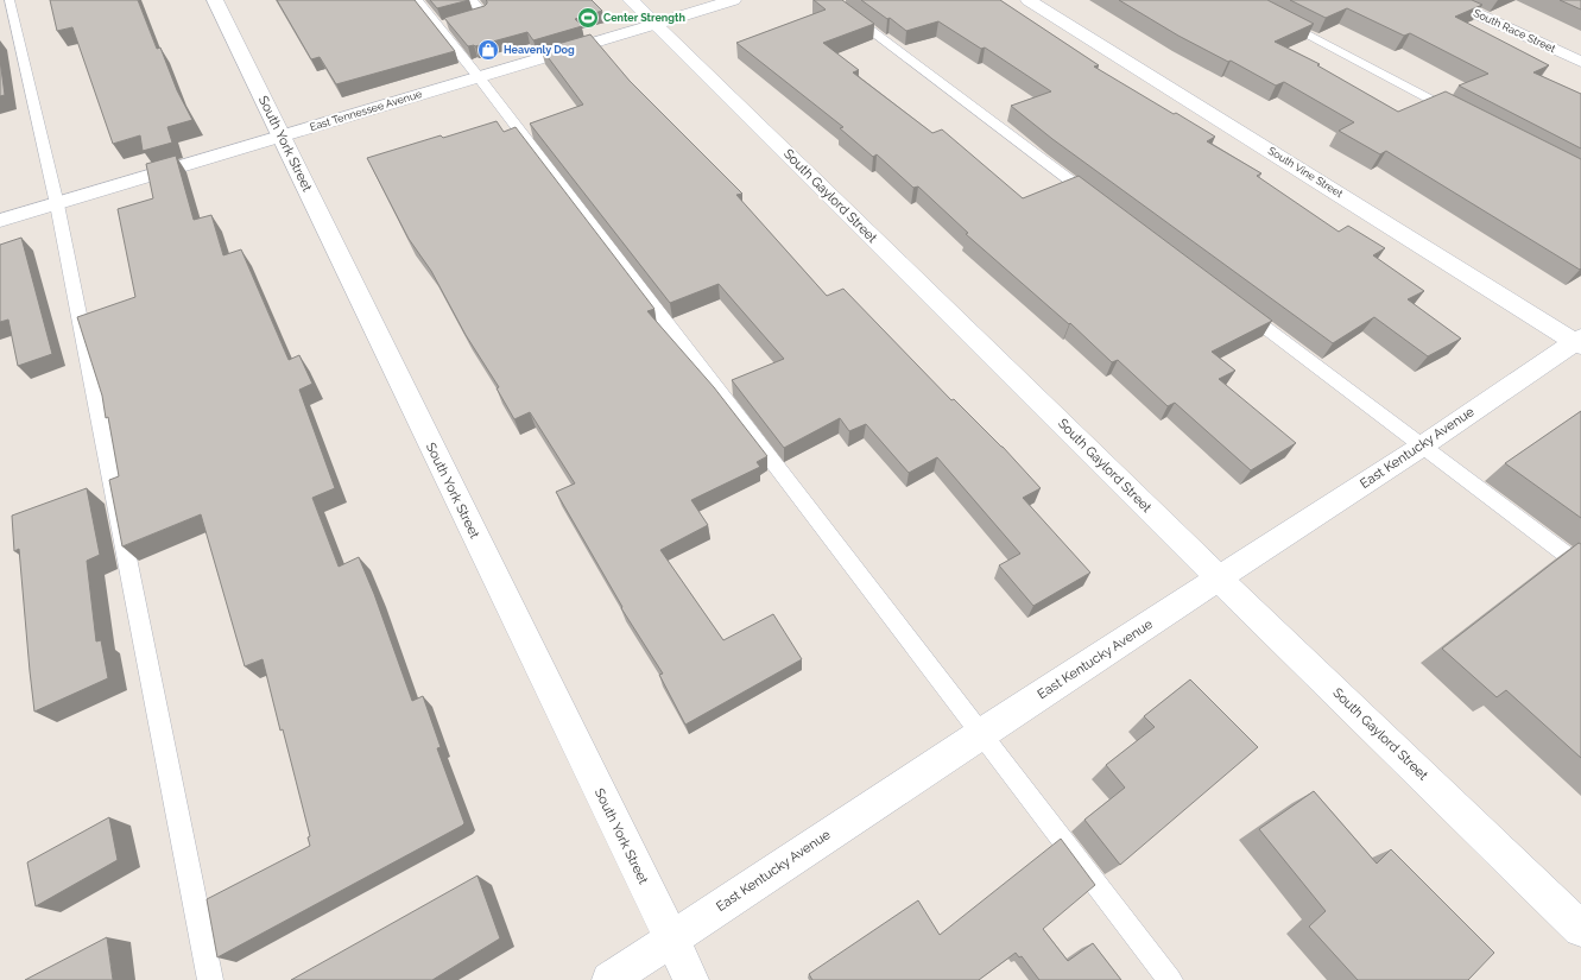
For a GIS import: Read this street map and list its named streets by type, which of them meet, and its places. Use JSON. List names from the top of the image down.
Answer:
{
  "streets": {
    "street": [
      "South Race Street",
      "East Tennessee Avenue",
      "South York Street",
      "South Vine Street",
      "South Gaylord Street",
      "East Kentucky Avenue"
    ]
  },
  "crossings": [
    ["East Tennessee Avenue", "South York Street"],
    ["East Tennessee Avenue", "South Gaylord Street"],
    ["South York Street", "East Kentucky Avenue"],
    ["South Vine Street", "East Kentucky Avenue"],
    ["South Gaylord Street", "East Kentucky Avenue"]
  ],
  "places": {
    "sports": ["Center Strength"],
    "shop": ["Heavenly Dog"]
  }
}
